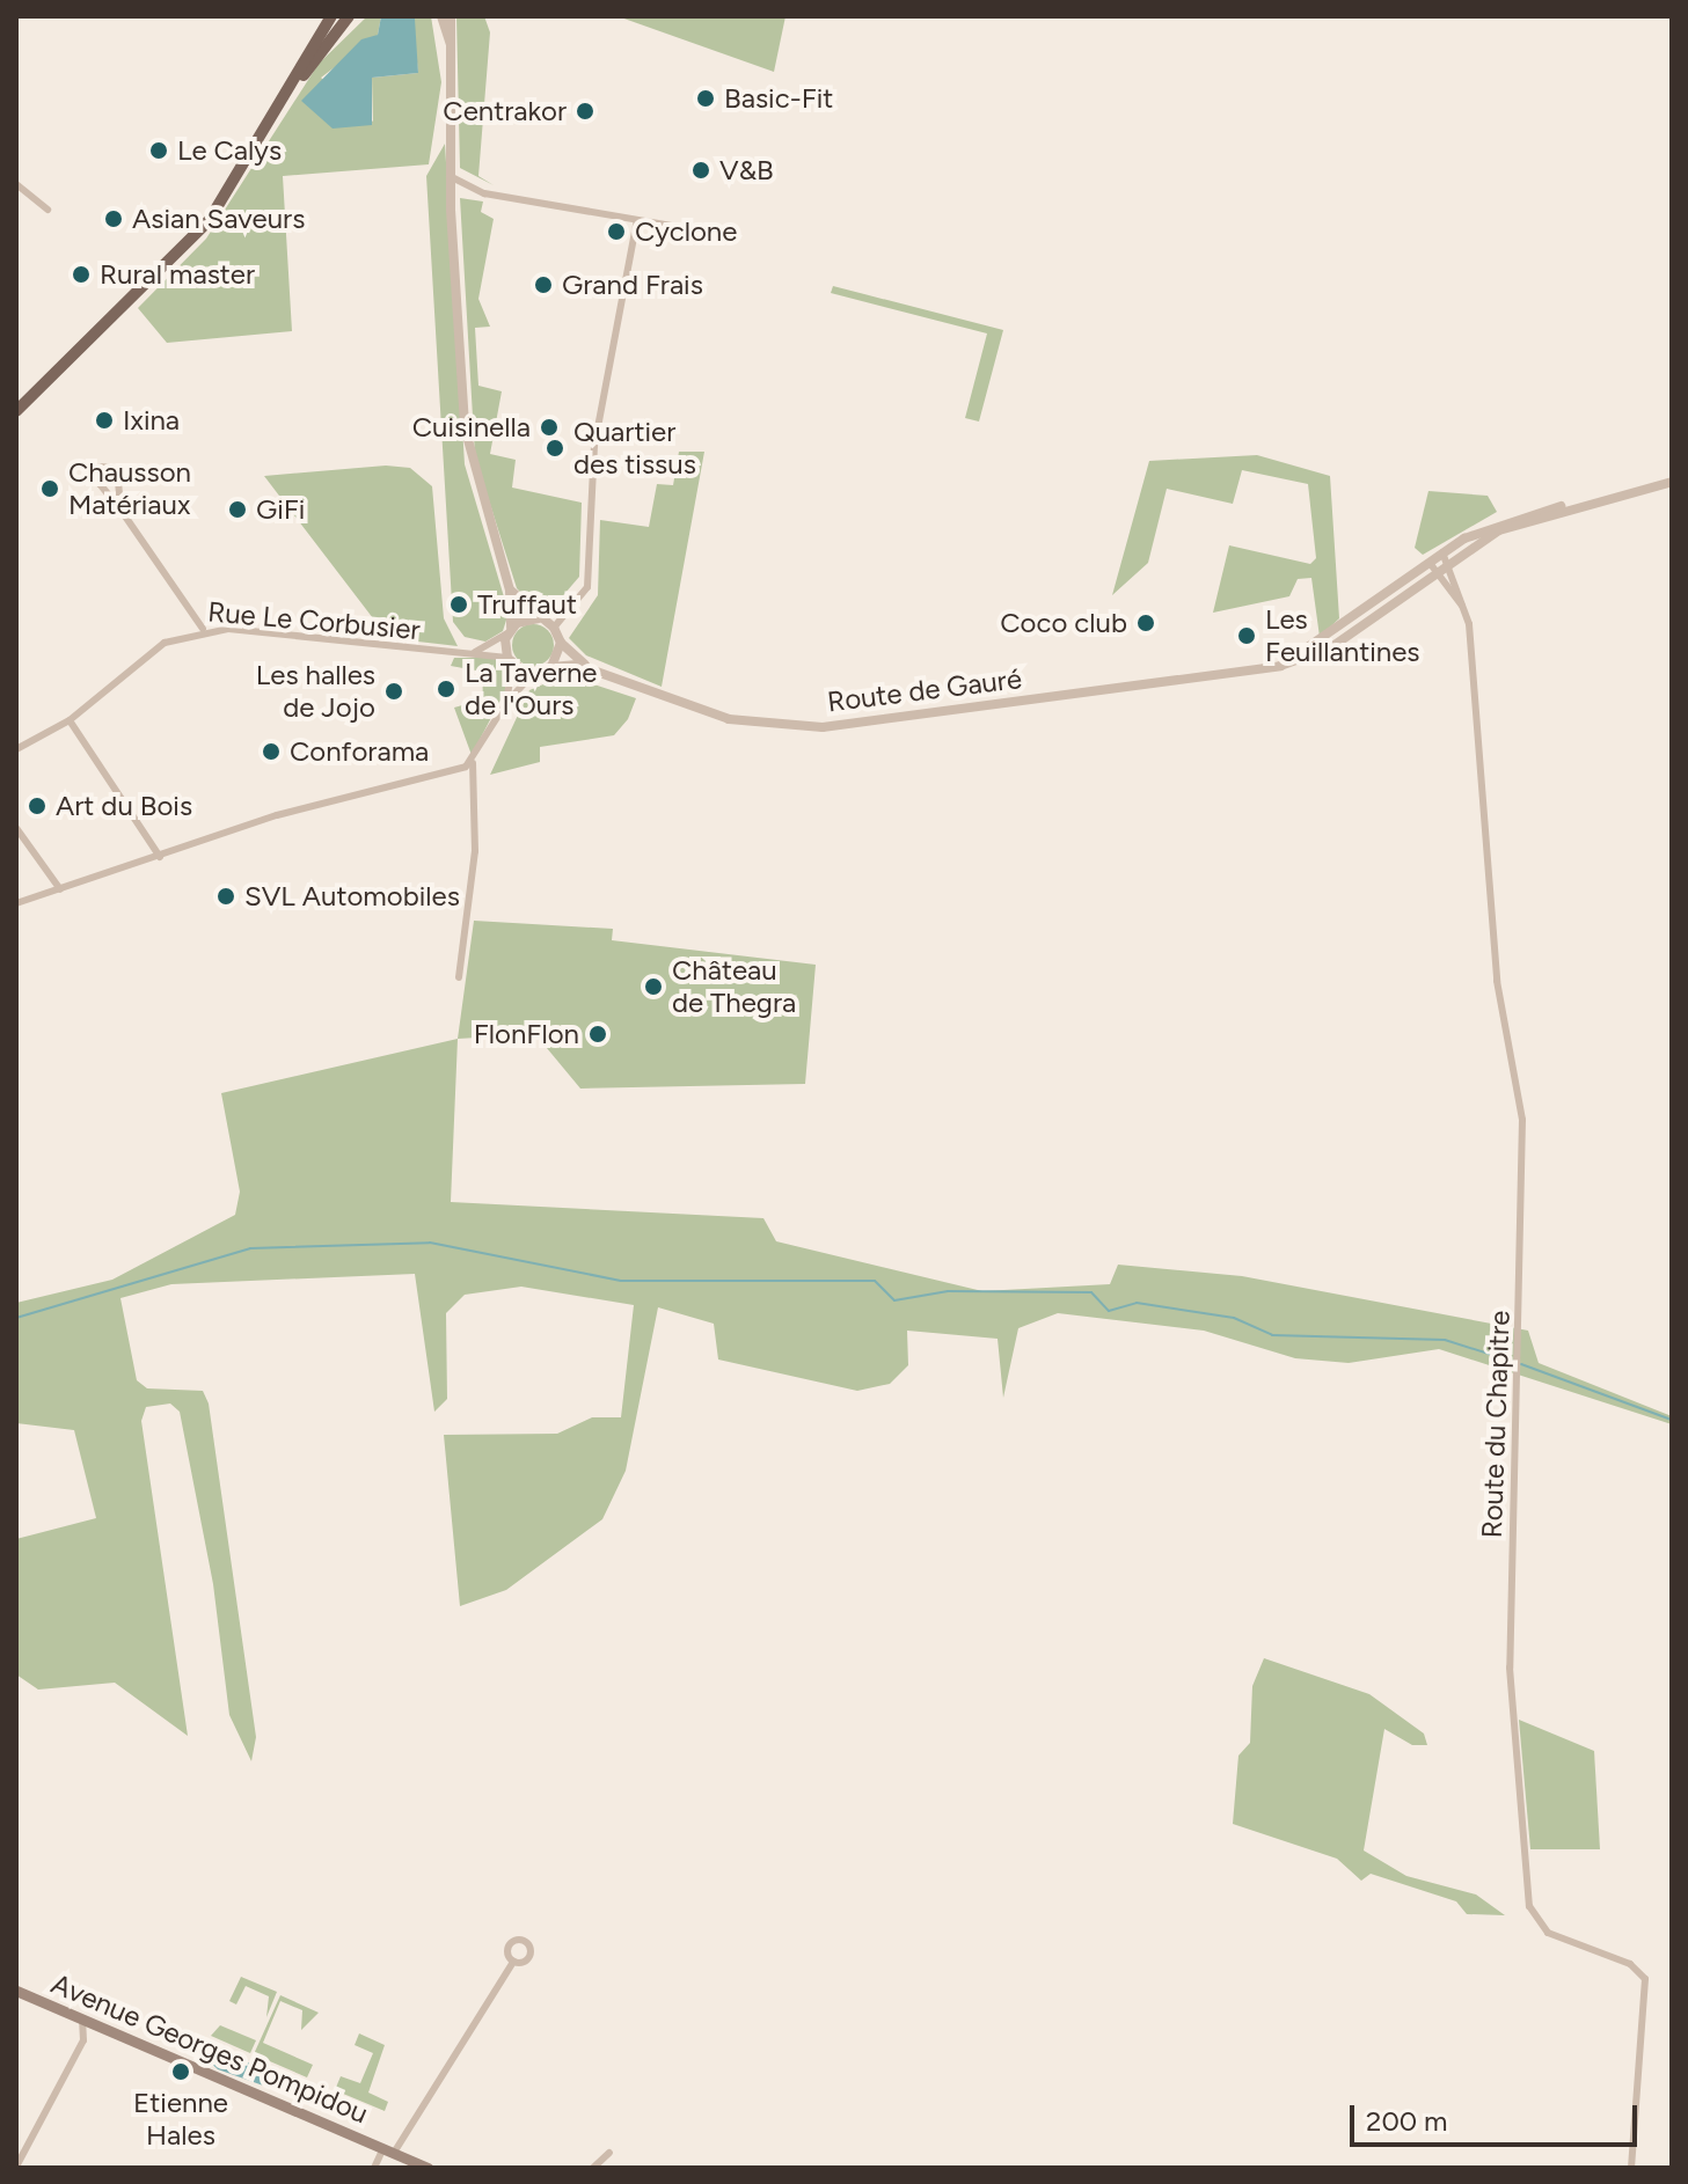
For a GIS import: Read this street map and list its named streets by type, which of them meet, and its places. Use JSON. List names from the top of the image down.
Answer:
{
  "streets": {
    "main road": ["Avenue Georges Pompidou"],
    "street": ["Rue Le Corbusier", "Route de Gauré", "Route du Chapitre"]
  },
  "crossings": [
    ["Rue Le Corbusier", "Route de Gauré"],
    ["Route de Gauré", "Route du Chapitre"]
  ],
  "places": [
    "Basic-Fit",
    "Centrakor",
    "Le Calys",
    "V&B",
    "Asian Saveurs",
    "Cyclone",
    "Rural master",
    "Grand Frais",
    "Ixina",
    "Cuisinella",
    "Quartier des tissus",
    "Chausson Matériaux",
    "GiFi",
    "Truffaut",
    "Coco club",
    "Les Feuillantines",
    "La Taverne de l'Ours",
    "Les halles de Jojo",
    "Conforama",
    "Art du Bois",
    "SVL Automobiles",
    "Château de Thegra",
    "FlonFlon",
    "Etienne Hales"
  ],
  "scale_bar": "200 m"
}
